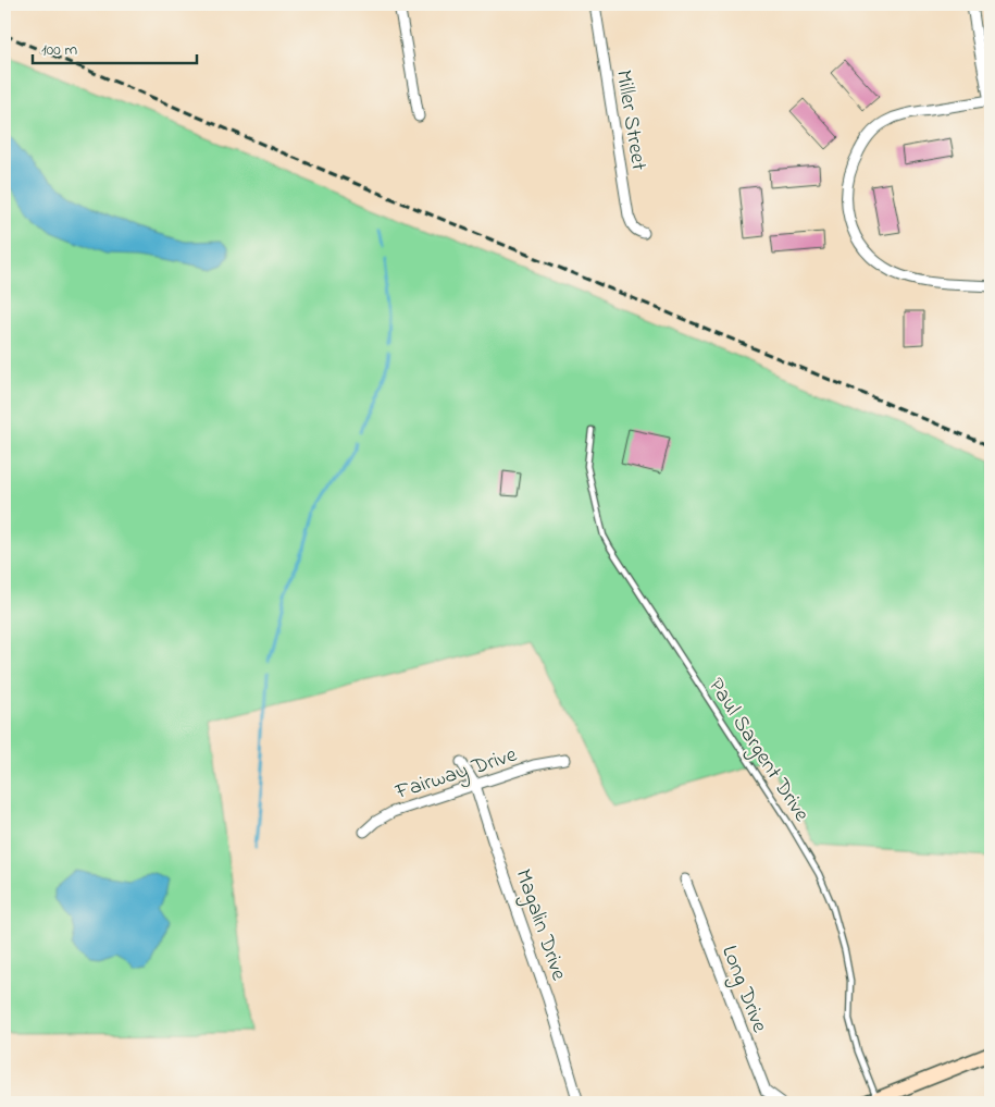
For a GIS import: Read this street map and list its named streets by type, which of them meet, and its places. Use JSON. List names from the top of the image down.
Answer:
{
  "streets": {
    "street": [
      "Miller Street",
      "Fairway Drive",
      "Magalin Drive",
      "Long Drive"
    ],
    "lane": ["Paul Sargent Drive"]
  },
  "crossings": [
    ["Fairway Drive", "Magalin Drive"]
  ],
  "scale_bar": "100 m"
}
